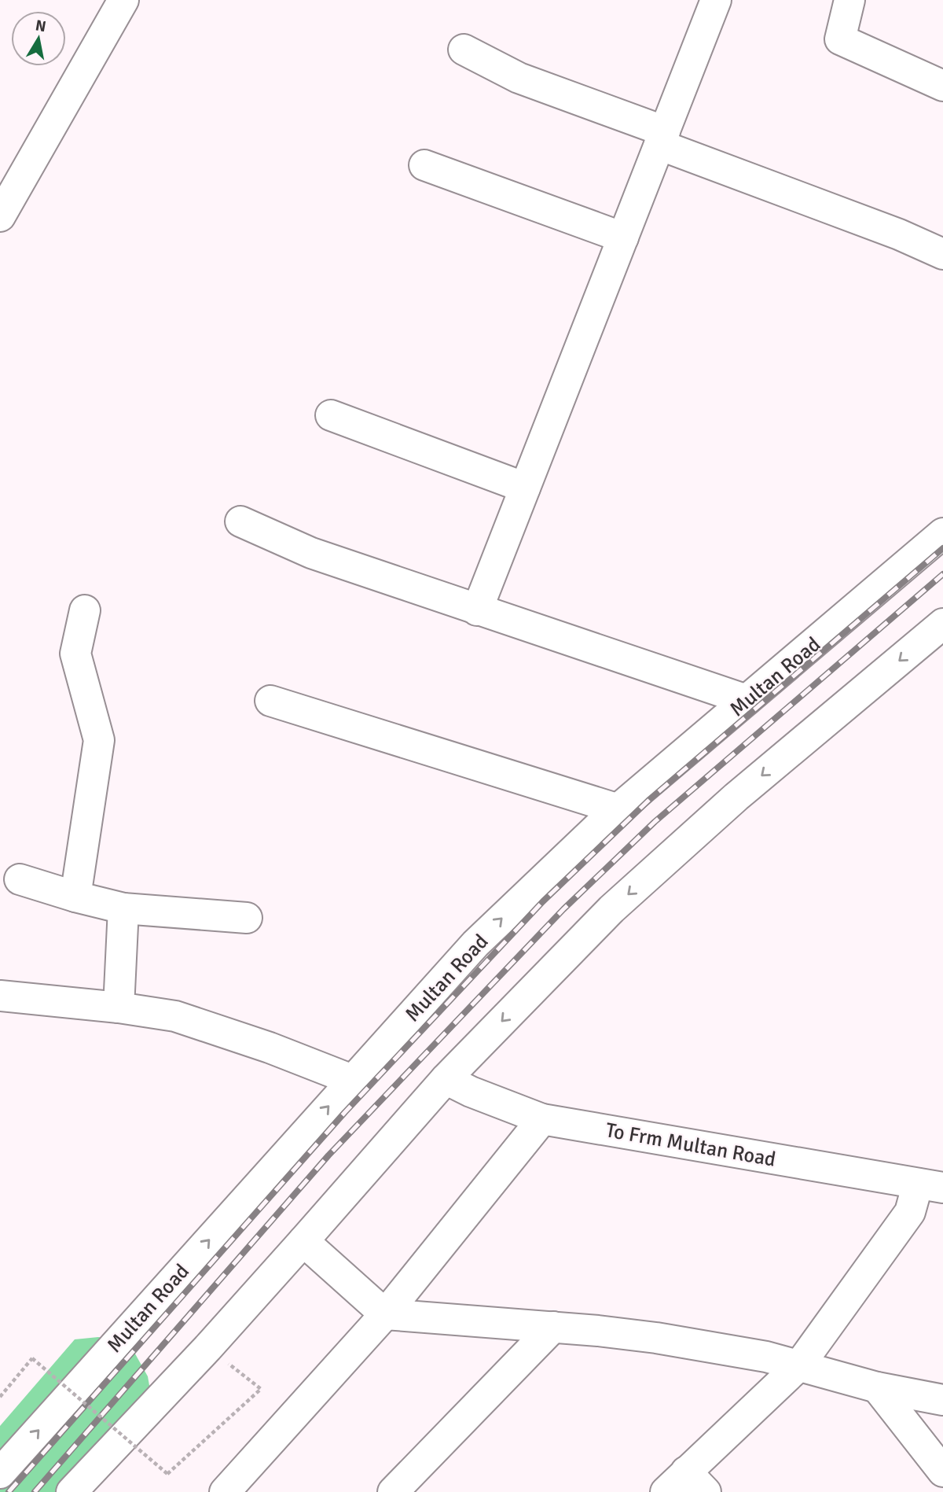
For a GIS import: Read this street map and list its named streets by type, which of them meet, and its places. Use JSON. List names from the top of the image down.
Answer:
{
  "streets": {
    "street": ["Multan Road", "To Frm Multan Road"]
  },
  "north": "top"
}
